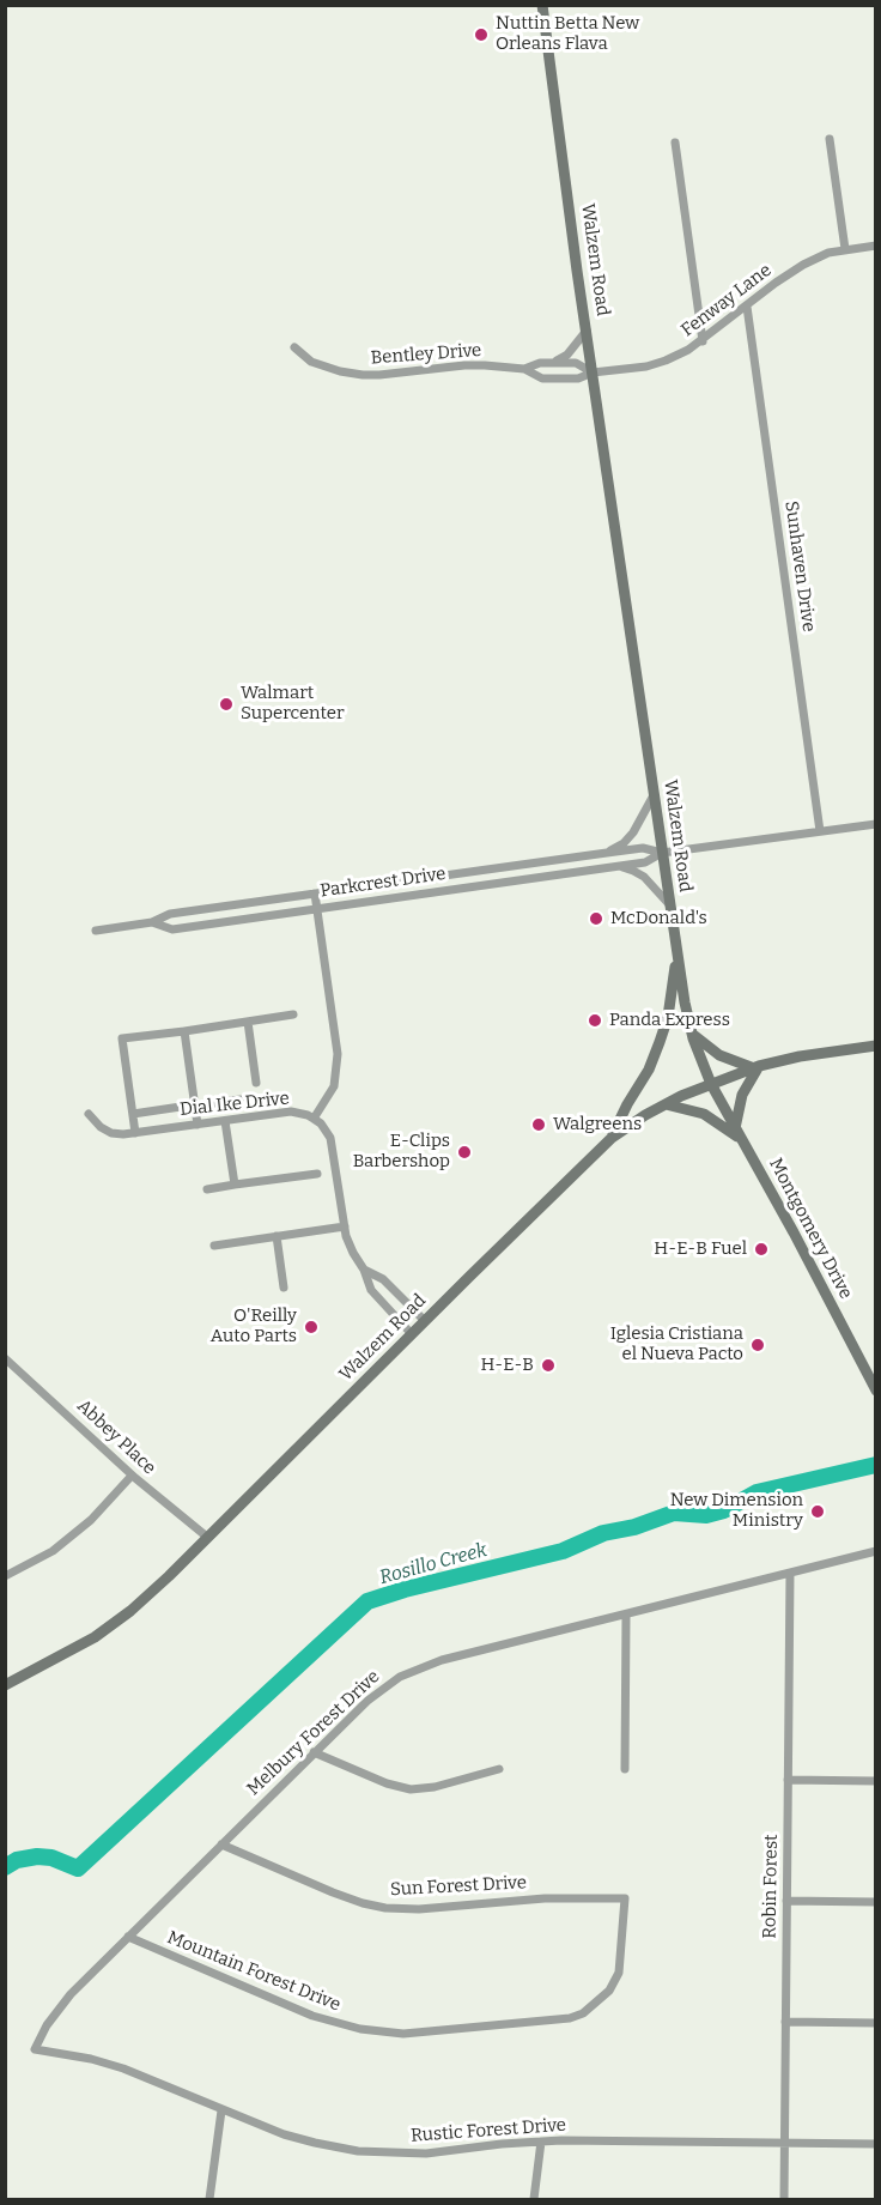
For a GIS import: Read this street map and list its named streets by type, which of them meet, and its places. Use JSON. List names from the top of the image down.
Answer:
{
  "streets": {
    "main road": ["Walzem Road", "Montgomery Drive"],
    "street": [
      "Fenway Lane",
      "Bentley Drive",
      "Sunhaven Drive",
      "Parkcrest Drive",
      "Dial Ike Drive",
      "Abbey Place",
      "Melbury Forest Drive",
      "Sun Forest Drive",
      "Robin Forest",
      "Mountain Forest Drive",
      "Rustic Forest Drive"
    ]
  },
  "crossings": [
    ["Walzem Road", "Fenway Lane"],
    ["Walzem Road", "Bentley Drive"],
    ["Walzem Road", "Parkcrest Drive"],
    ["Walzem Road", "Dial Ike Drive"],
    ["Walzem Road", "Montgomery Drive"],
    ["Walzem Road", "Abbey Place"],
    ["Fenway Lane", "Bentley Drive"],
    ["Fenway Lane", "Sunhaven Drive"],
    ["Sunhaven Drive", "Parkcrest Drive"],
    ["Melbury Forest Drive", "Sun Forest Drive"],
    ["Melbury Forest Drive", "Robin Forest"],
    ["Melbury Forest Drive", "Mountain Forest Drive"],
    ["Melbury Forest Drive", "Rustic Forest Drive"],
    ["Sun Forest Drive", "Mountain Forest Drive"],
    ["Robin Forest", "Rustic Forest Drive"]
  ],
  "water": ["Rosillo Creek"],
  "places": [
    "Nuttin Betta New Orleans Flava",
    "Walmart Supercenter",
    "McDonald's",
    "Panda Express",
    "Walgreens",
    "E-Clips Barbershop",
    "H-E-B Fuel",
    "O'Reilly Auto Parts",
    "Iglesia Cristiana el Nueva Pacto",
    "H-E-B",
    "New Dimension Ministry"
  ]
}
